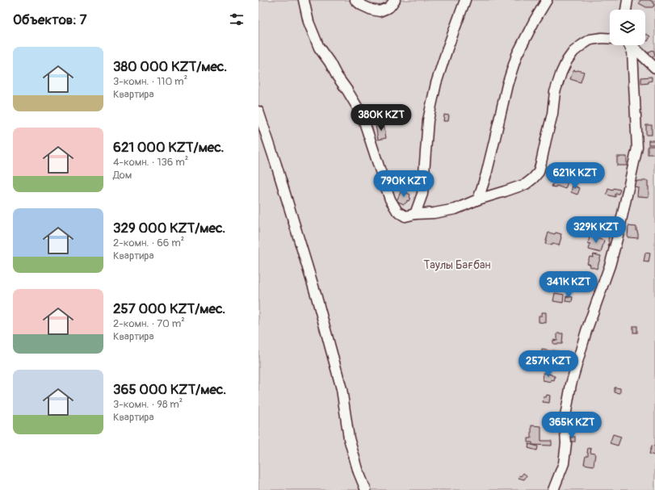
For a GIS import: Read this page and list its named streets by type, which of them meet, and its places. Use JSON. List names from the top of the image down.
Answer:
{
  "parks": ["Таулы Бағбан"],
  "page": {
    "heading": "Объектов: 7",
    "list": [
      {
        "name": "380 000 KZT/мес.",
        "note": "3-комн. · 110 m² · Квартира"
      },
      {
        "name": "621 000 KZT/мес.",
        "note": "4-комн. · 136 m² · Дом"
      },
      {
        "name": "329 000 KZT/мес.",
        "note": "2-комн. · 66 m² · Квартира"
      },
      {
        "name": "257 000 KZT/мес.",
        "note": "2-комн. · 70 m² · Квартира"
      },
      {
        "name": "365 000 KZT/мес.",
        "note": "3-комн. · 98 m² · Квартира"
      }
    ],
    "price": [
      "380K KZT",
      "621K KZT",
      "790K KZT",
      "329K KZT",
      "341K KZT",
      "257K KZT",
      "365K KZT"
    ]
  }
}
